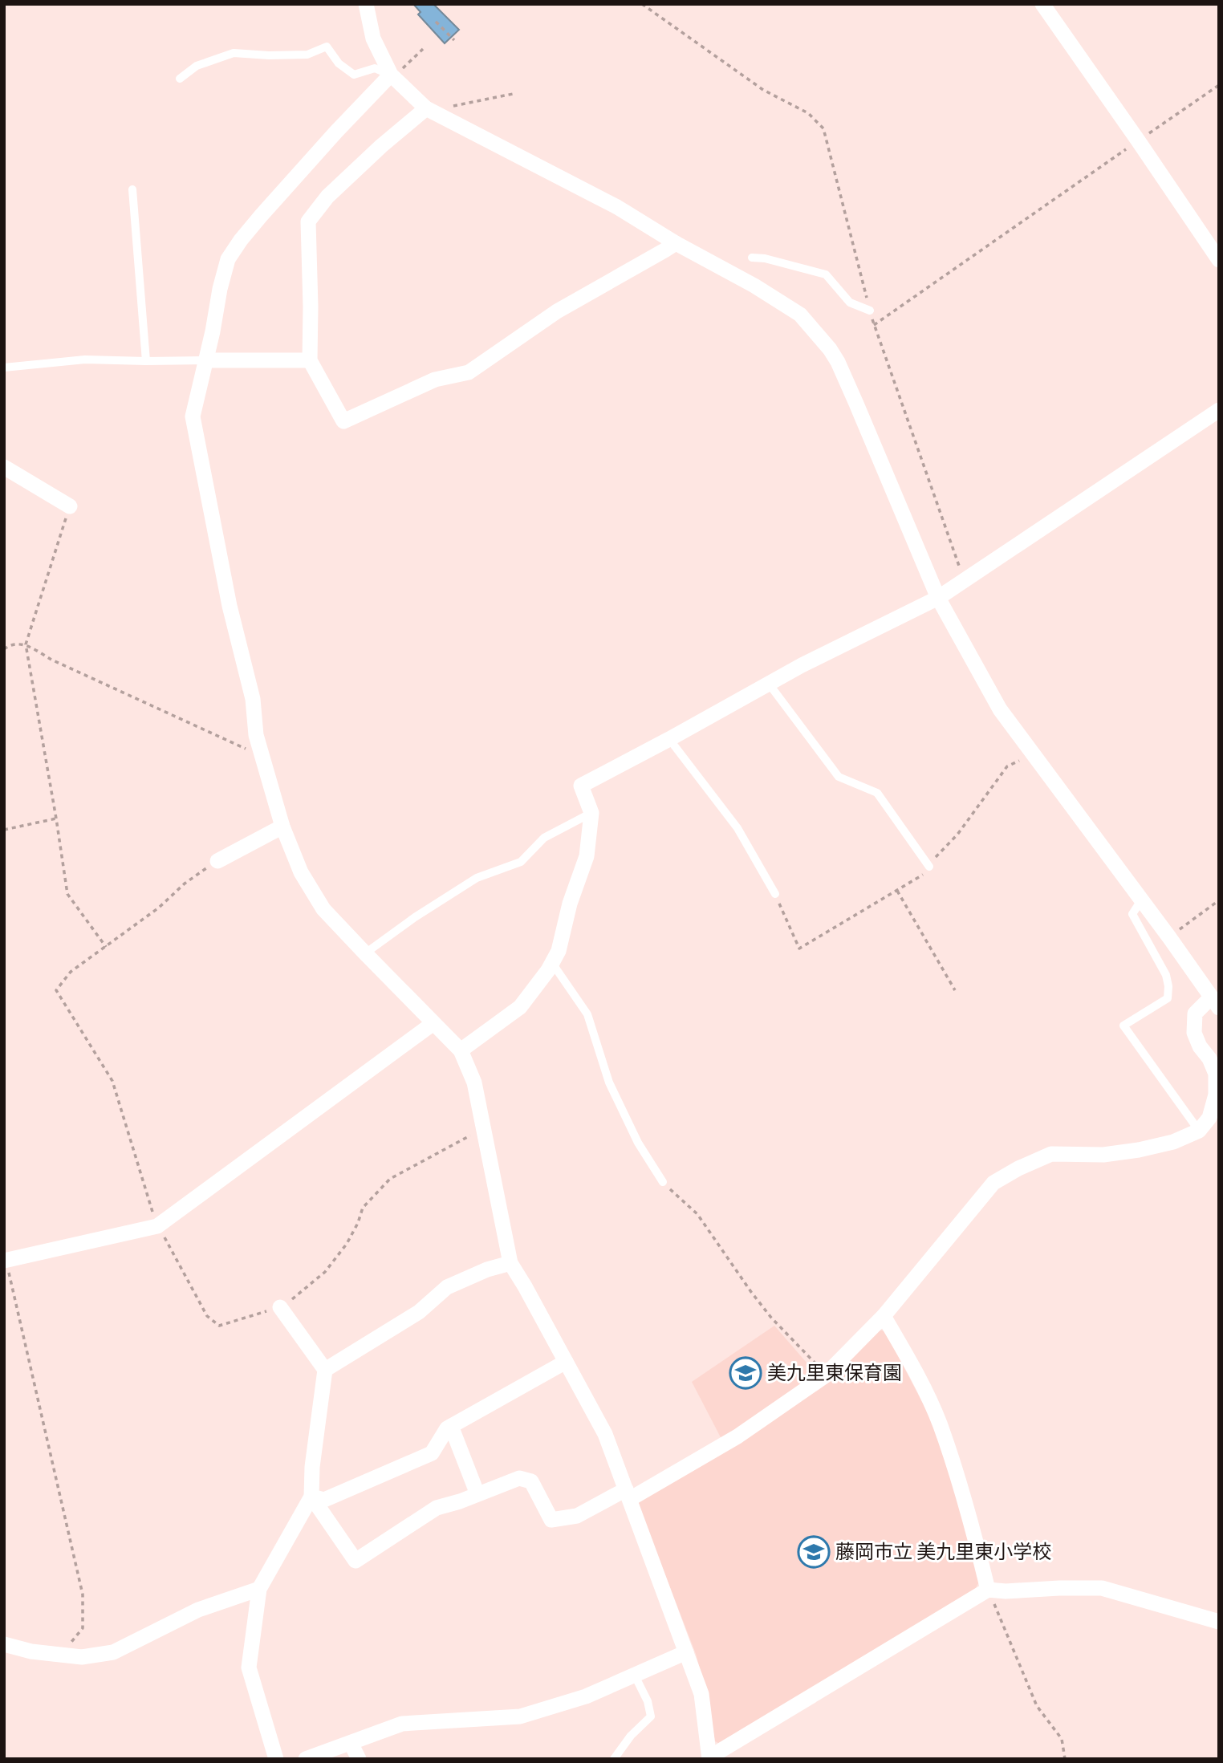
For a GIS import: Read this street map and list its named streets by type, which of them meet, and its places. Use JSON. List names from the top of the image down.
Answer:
{
  "places": {
    "school or university": ["美九里東保育園", "藤岡市立 美九里東小学校"]
  }
}
